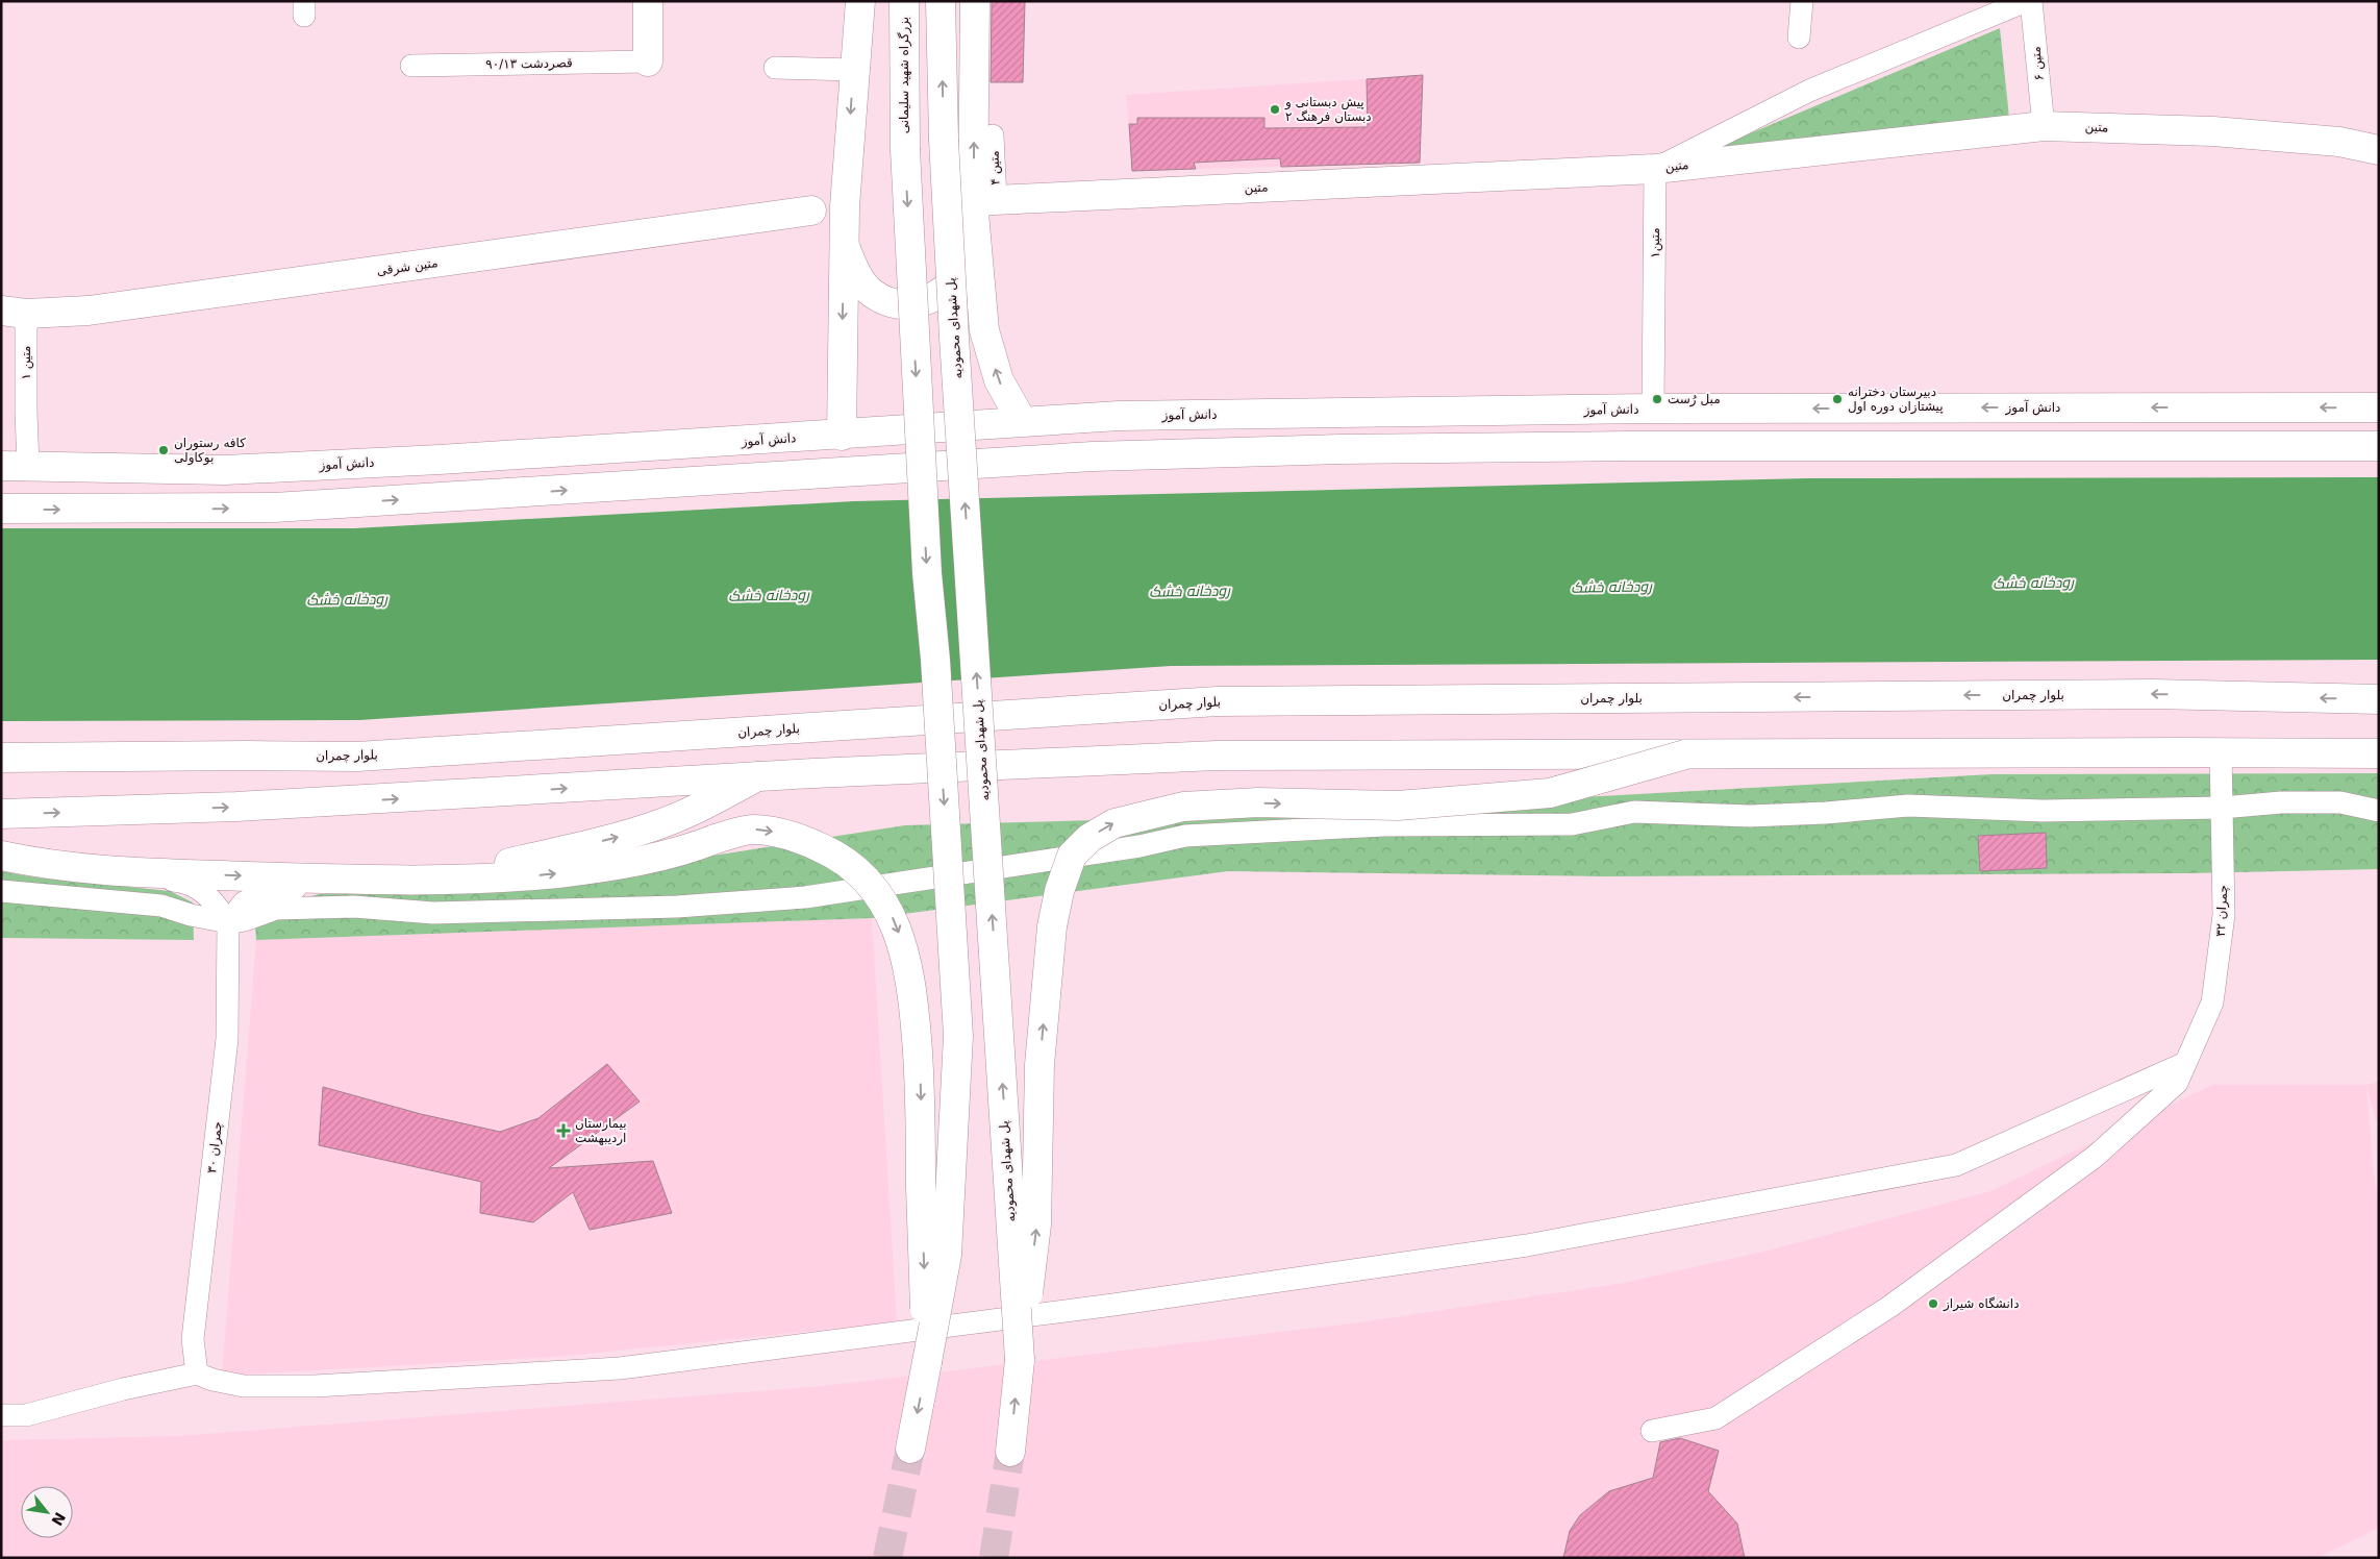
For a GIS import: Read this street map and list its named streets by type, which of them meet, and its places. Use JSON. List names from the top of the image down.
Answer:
{
  "streets": {
    "main road": [
      "بزرگراه شهید سلیمانی",
      "متین",
      "متین شرقی",
      "پل شهدای محمودیه",
      "دانش آموز",
      "بلوار چمران"
    ],
    "street": [
      "۹۰/۱۳ قصردشت",
      "۶ متین",
      "۴ متین",
      "متین۱",
      "متین ۱",
      "۳۲ چمران",
      "۳۰ چمران"
    ]
  },
  "crossings": [
    ["۶ متین", "متین"],
    ["متین", "۴ متین"],
    ["متین", "متین۱"],
    ["متین۱", "دانش آموز"],
    ["متین شرقی", "متین ۱"],
    ["متین ۱", "دانش آموز"]
  ],
  "water": ["رودخانه خشک"],
  "places": {
    "other": [
      "پیش دبستانی و دبستان فرهنگ ۲",
      "مبل رُست",
      "دبیرستان دخترانه پیشتازان دوره اول",
      "کافه رستوران بوکاولی",
      "دانشگاه شیراز"
    ],
    "health": ["بیمارستان اردیبهشت"]
  },
  "north": "bottom right"
}
